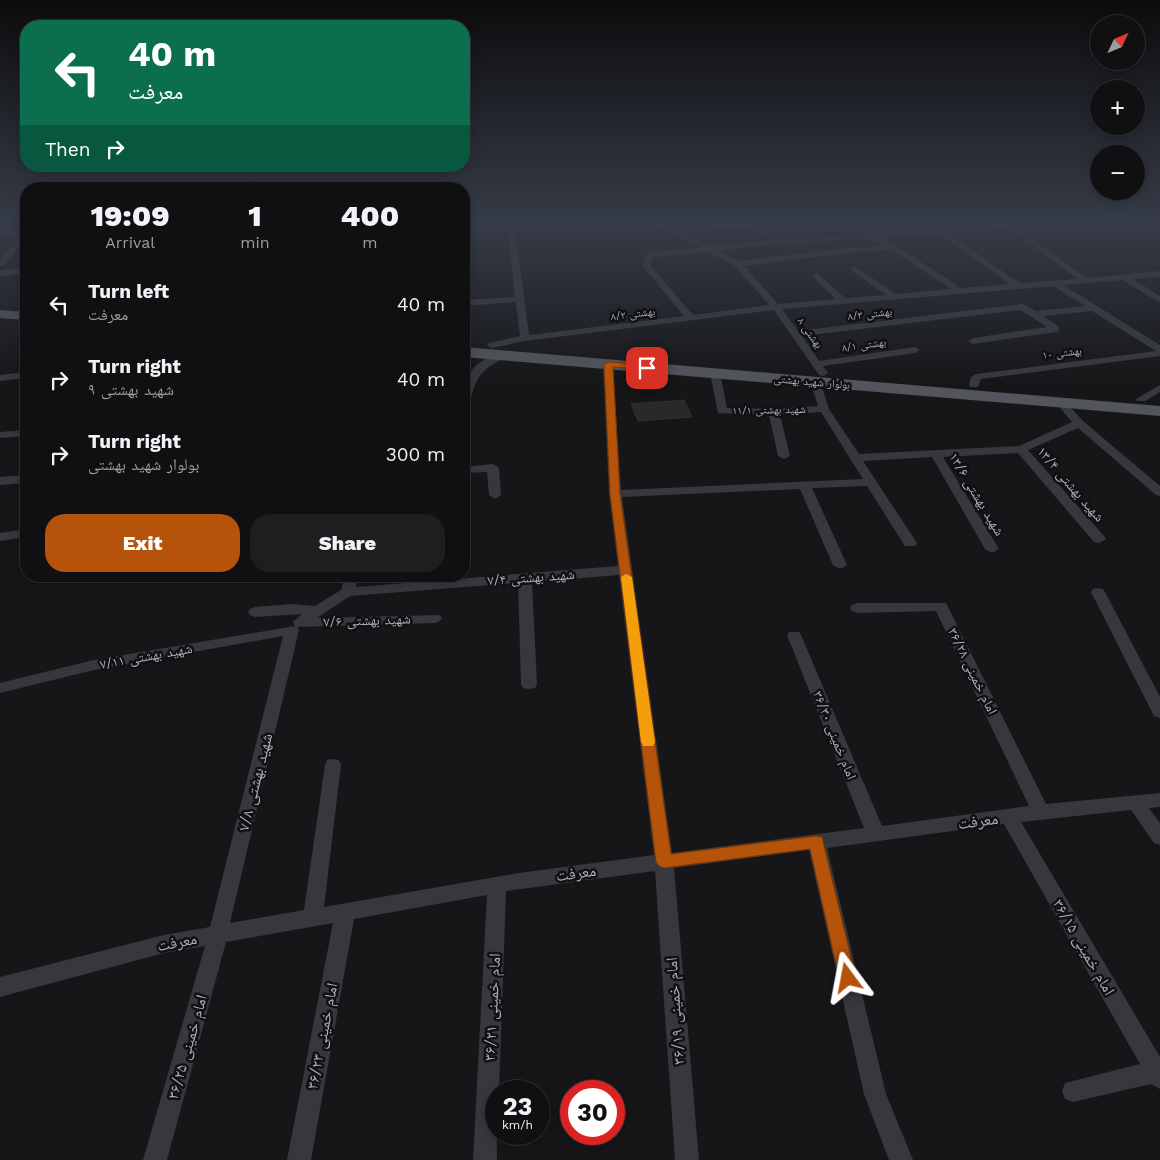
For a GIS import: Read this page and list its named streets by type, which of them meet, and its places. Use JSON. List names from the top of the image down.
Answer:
{
  "streets": {
    "main road": ["بولوار شهید بهشتی"],
    "street": [
      "بهشتی ۸/۲",
      "بهشتی ۸/۳",
      "۸ بهشتی",
      "بهشتی ۸/۱",
      "بهشتی ۱۰",
      "شهید بهشتی ۱۱/۱",
      "شهید بهشتی ۱۳/۴",
      "شهید بهشتی ۱۳/۶",
      "شهید بهشتی ۷/۴",
      "شهید بهشتی ۷/۶",
      "شهید بهشتی ۷/۱۱",
      "امام خمینی ۳۶/۲۸",
      "امام خمینی ۳۶/۳۰",
      "شهید بهشتی ۷/۸",
      "معرفت",
      "امام خمینی ۳۶/۱۵",
      "امام خمینی ۳۶/۲۱",
      "امام خمینی ۳۶/۱۹",
      "امام خمینی ۳۶/۲۳",
      "امام خمینی ۳۶/۲۵"
    ]
  },
  "crossings": [
    ["بهشتی ۸/۲", "۸ بهشتی"],
    ["بهشتی ۸/۲", "بولوار شهید بهشتی"],
    ["بهشتی ۸/۳", "۸ بهشتی"],
    ["۸ بهشتی", "بهشتی ۸/۱"],
    ["۸ بهشتی", "بولوار شهید بهشتی"],
    ["۸ بهشتی", "شهید بهشتی ۱۱/۱"],
    ["بهشتی ۸/۱", "بولوار شهید بهشتی"],
    ["بهشتی ۱۰", "بولوار شهید بهشتی"],
    ["بولوار شهید بهشتی", "شهید بهشتی ۱۱/۱"],
    ["بولوار شهید بهشتی", "امام خمینی ۳۶/۱۹"],
    ["شهید بهشتی ۷/۴", "امام خمینی ۳۶/۱۹"],
    ["شهید بهشتی ۷/۶", "شهید بهشتی ۷/۱۱"],
    ["شهید بهشتی ۷/۶", "شهید بهشتی ۷/۸"],
    ["شهید بهشتی ۷/۱۱", "شهید بهشتی ۷/۸"],
    ["امام خمینی ۳۶/۲۸", "معرفت"],
    ["امام خمینی ۳۶/۳۰", "معرفت"],
    ["شهید بهشتی ۷/۸", "معرفت"],
    ["شهید بهشتی ۷/۸", "امام خمینی ۳۶/۲۵"],
    ["معرفت", "امام خمینی ۳۶/۱۵"],
    ["معرفت", "امام خمینی ۳۶/۲۱"],
    ["معرفت", "امام خمینی ۳۶/۱۹"],
    ["معرفت", "امام خمینی ۳۶/۲۳"],
    ["معرفت", "امام خمینی ۳۶/۲۵"]
  ],
  "north": "top right",
  "page": {
    "map_buttons": ["+", "−"],
    "turn": ["40 m", "معرفت"],
    "then": "Then",
    "eta": [
      "19:09",
      "Arrival",
      "1",
      "min",
      "400",
      "m"
    ],
    "list": [
      {
        "name": "Turn left",
        "note": "معرفت",
        "value": "40 m"
      },
      {
        "name": "Turn right",
        "note": "شهید بهشتی ۹",
        "value": "40 m"
      },
      {
        "name": "Turn right",
        "note": "بولوار شهید بهشتی",
        "value": "300 m"
      }
    ],
    "buttons": ["Exit", "Share"],
    "speed": "23 km/h",
    "limit": "30"
  }
}
